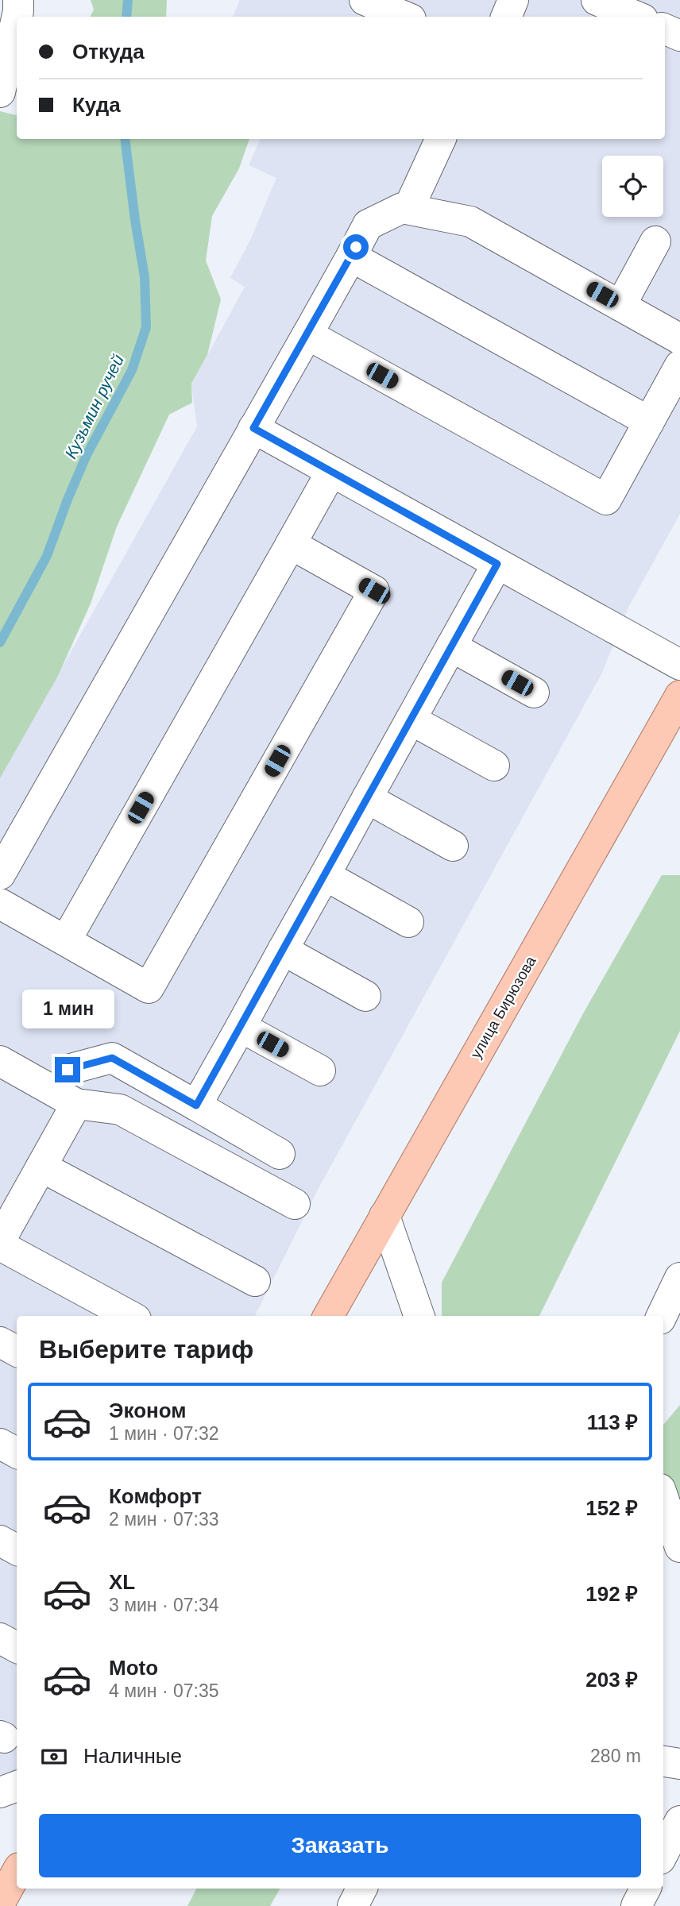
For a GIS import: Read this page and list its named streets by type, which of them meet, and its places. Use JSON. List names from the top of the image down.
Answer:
{
  "streets": {
    "main road": ["улица Бирюзова"]
  },
  "water": ["Кузьмин ручей"],
  "page": {
    "banner": ["Откуда", "Куда"],
    "bubble": "1 мин",
    "heading": "Выберите тариф",
    "list": [
      {
        "name": "Эконом",
        "note": "1 мин · 07:32",
        "value": "113 ₽"
      },
      {
        "name": "Комфорт",
        "note": "2 мин · 07:33",
        "value": "152 ₽"
      },
      {
        "name": "XL",
        "note": "3 мин · 07:34",
        "value": "192 ₽"
      },
      {
        "name": "Moto",
        "note": "4 мин · 07:35",
        "value": "203 ₽"
      }
    ],
    "pay": ["Наличные", "280 m"],
    "buttons": "Заказать"
  }
}
